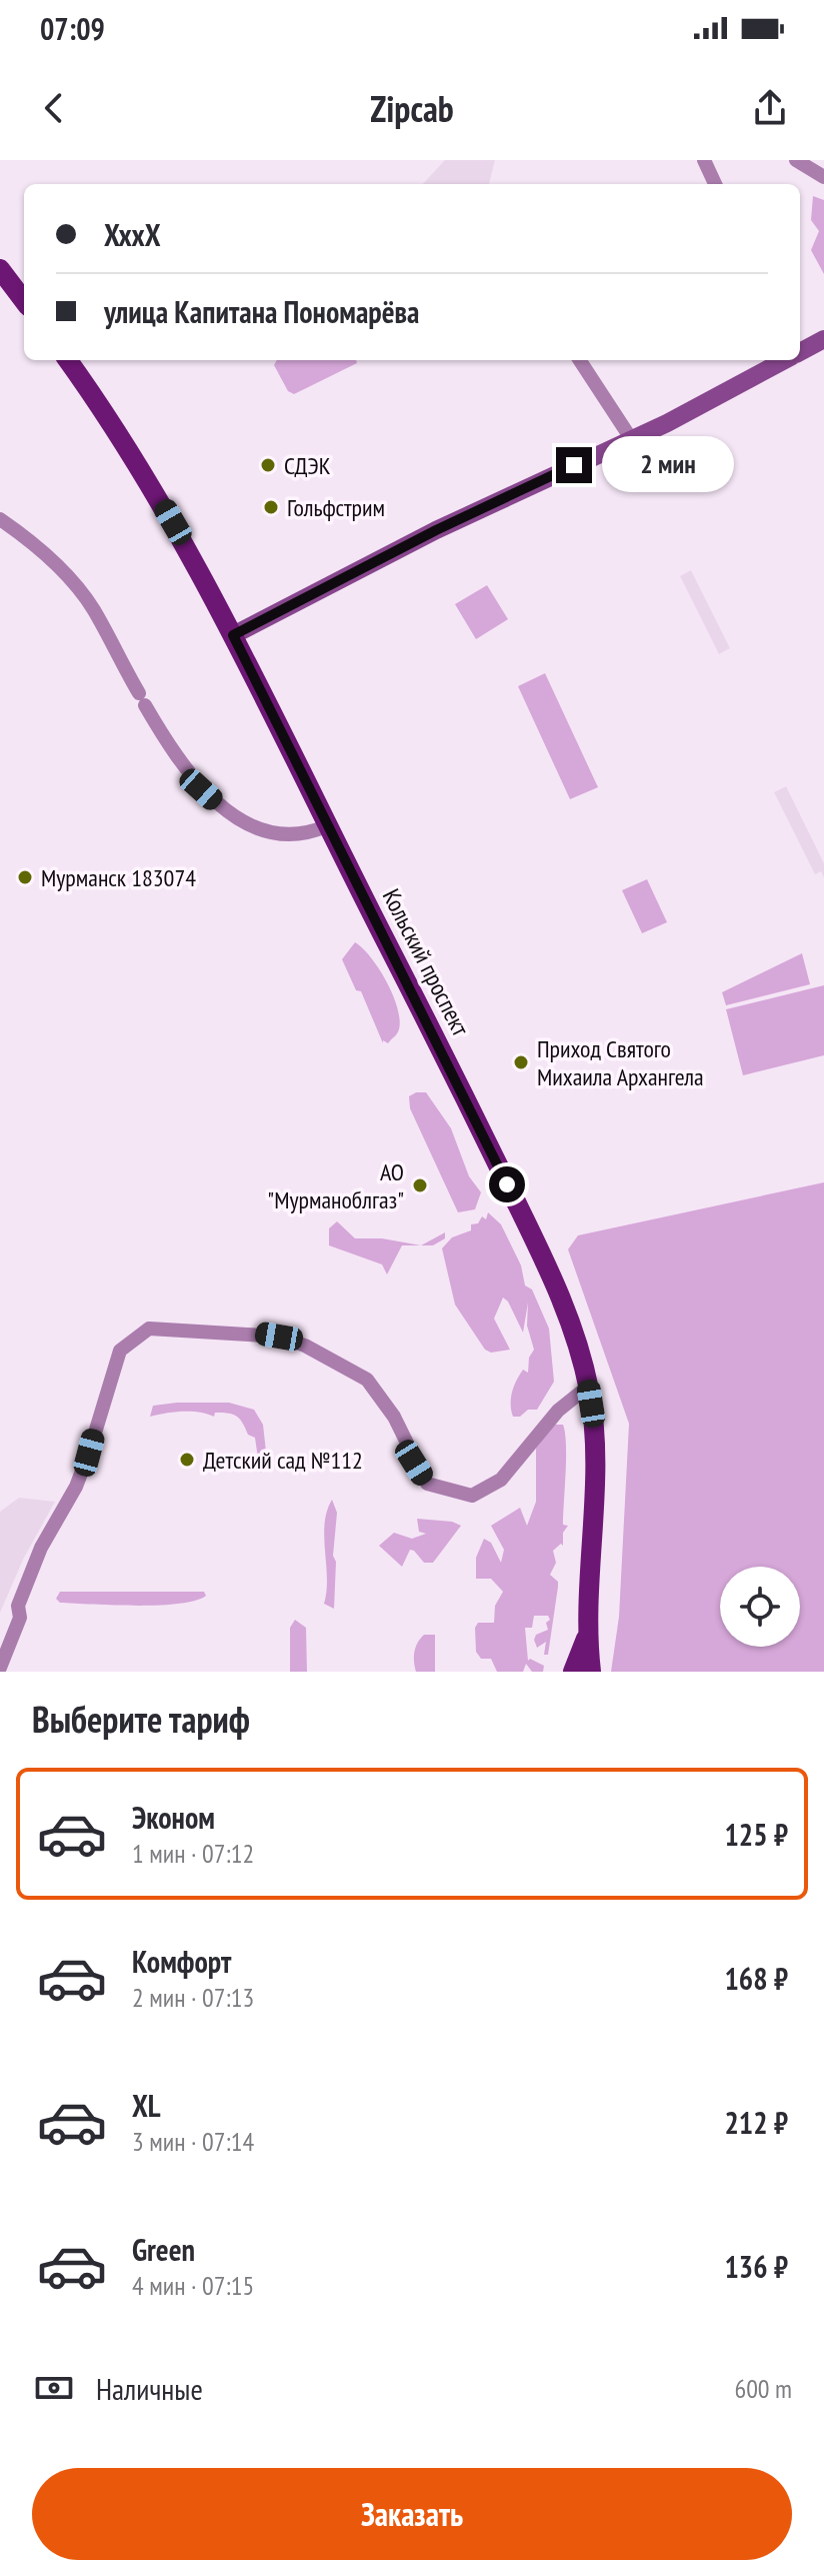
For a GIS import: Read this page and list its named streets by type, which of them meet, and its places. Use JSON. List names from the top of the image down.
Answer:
{
  "streets": {
    "main road": ["Кольский проспект"]
  },
  "places": [
    "СДЭК",
    "Гольфстрим",
    "Мурманск 183074",
    "Приход Святого Михаила Архангела",
    "AO \"Мурманоблгаз\"",
    "Детский сад №112"
  ],
  "page": {
    "status": "07:09",
    "header": "Zipcab",
    "banner": ["XxxX", "улица Капитана Пономарёва"],
    "bubble": "2 мин",
    "heading": "Выберите тариф",
    "list": [
      {
        "name": "Эконом",
        "note": "1 мин · 07:12",
        "value": "125 ₽"
      },
      {
        "name": "Комфорт",
        "note": "2 мин · 07:13",
        "value": "168 ₽"
      },
      {
        "name": "XL",
        "note": "3 мин · 07:14",
        "value": "212 ₽"
      },
      {
        "name": "Green",
        "note": "4 мин · 07:15",
        "value": "136 ₽"
      }
    ],
    "pay": ["Наличные", "600 m"],
    "buttons": "Заказать"
  }
}
